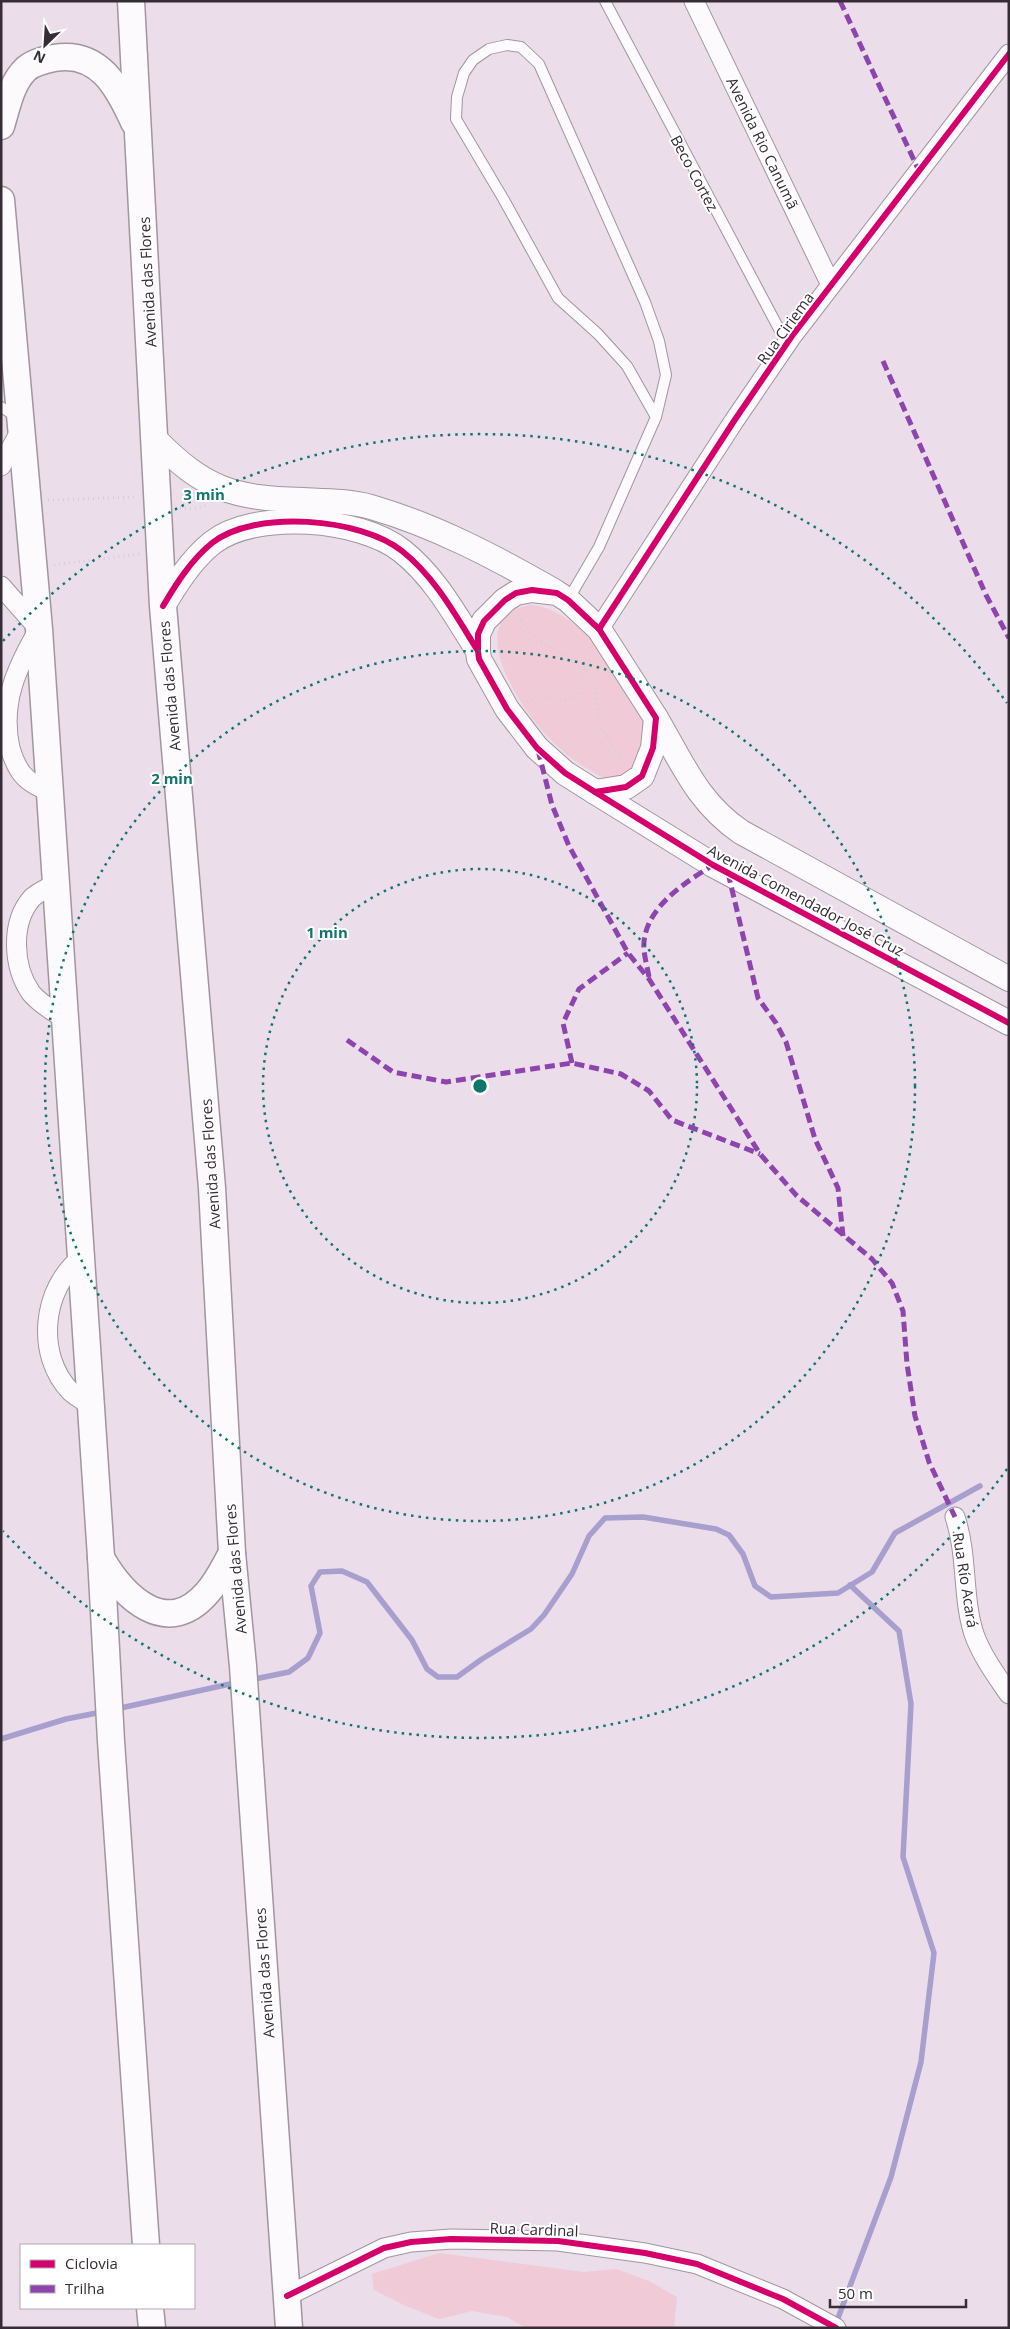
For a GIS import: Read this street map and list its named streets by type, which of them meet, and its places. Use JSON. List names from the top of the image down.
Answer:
{
  "streets": {
    "main road": ["Avenida das Flores"],
    "street": [
      "Avenida Rio Canumã",
      "Rua Ciriema",
      "Avenida Comendador José Cruz",
      "Rua Río Acará",
      "Rua Cardinal"
    ],
    "lane": ["Beco Cortez"]
  },
  "crossings": [
    ["Avenida Rio Canumã", "Rua Ciriema"],
    ["Beco Cortez", "Rua Ciriema"],
    ["Avenida das Flores", "Rua Cardinal"],
    ["Rua Ciriema", "Avenida Comendador José Cruz"]
  ],
  "legend": ["Ciclovia", "Trilha"],
  "scale_bar": "50 m",
  "north": "bottom left",
  "rings": ["3 min", "2 min", "1 min"]
}
